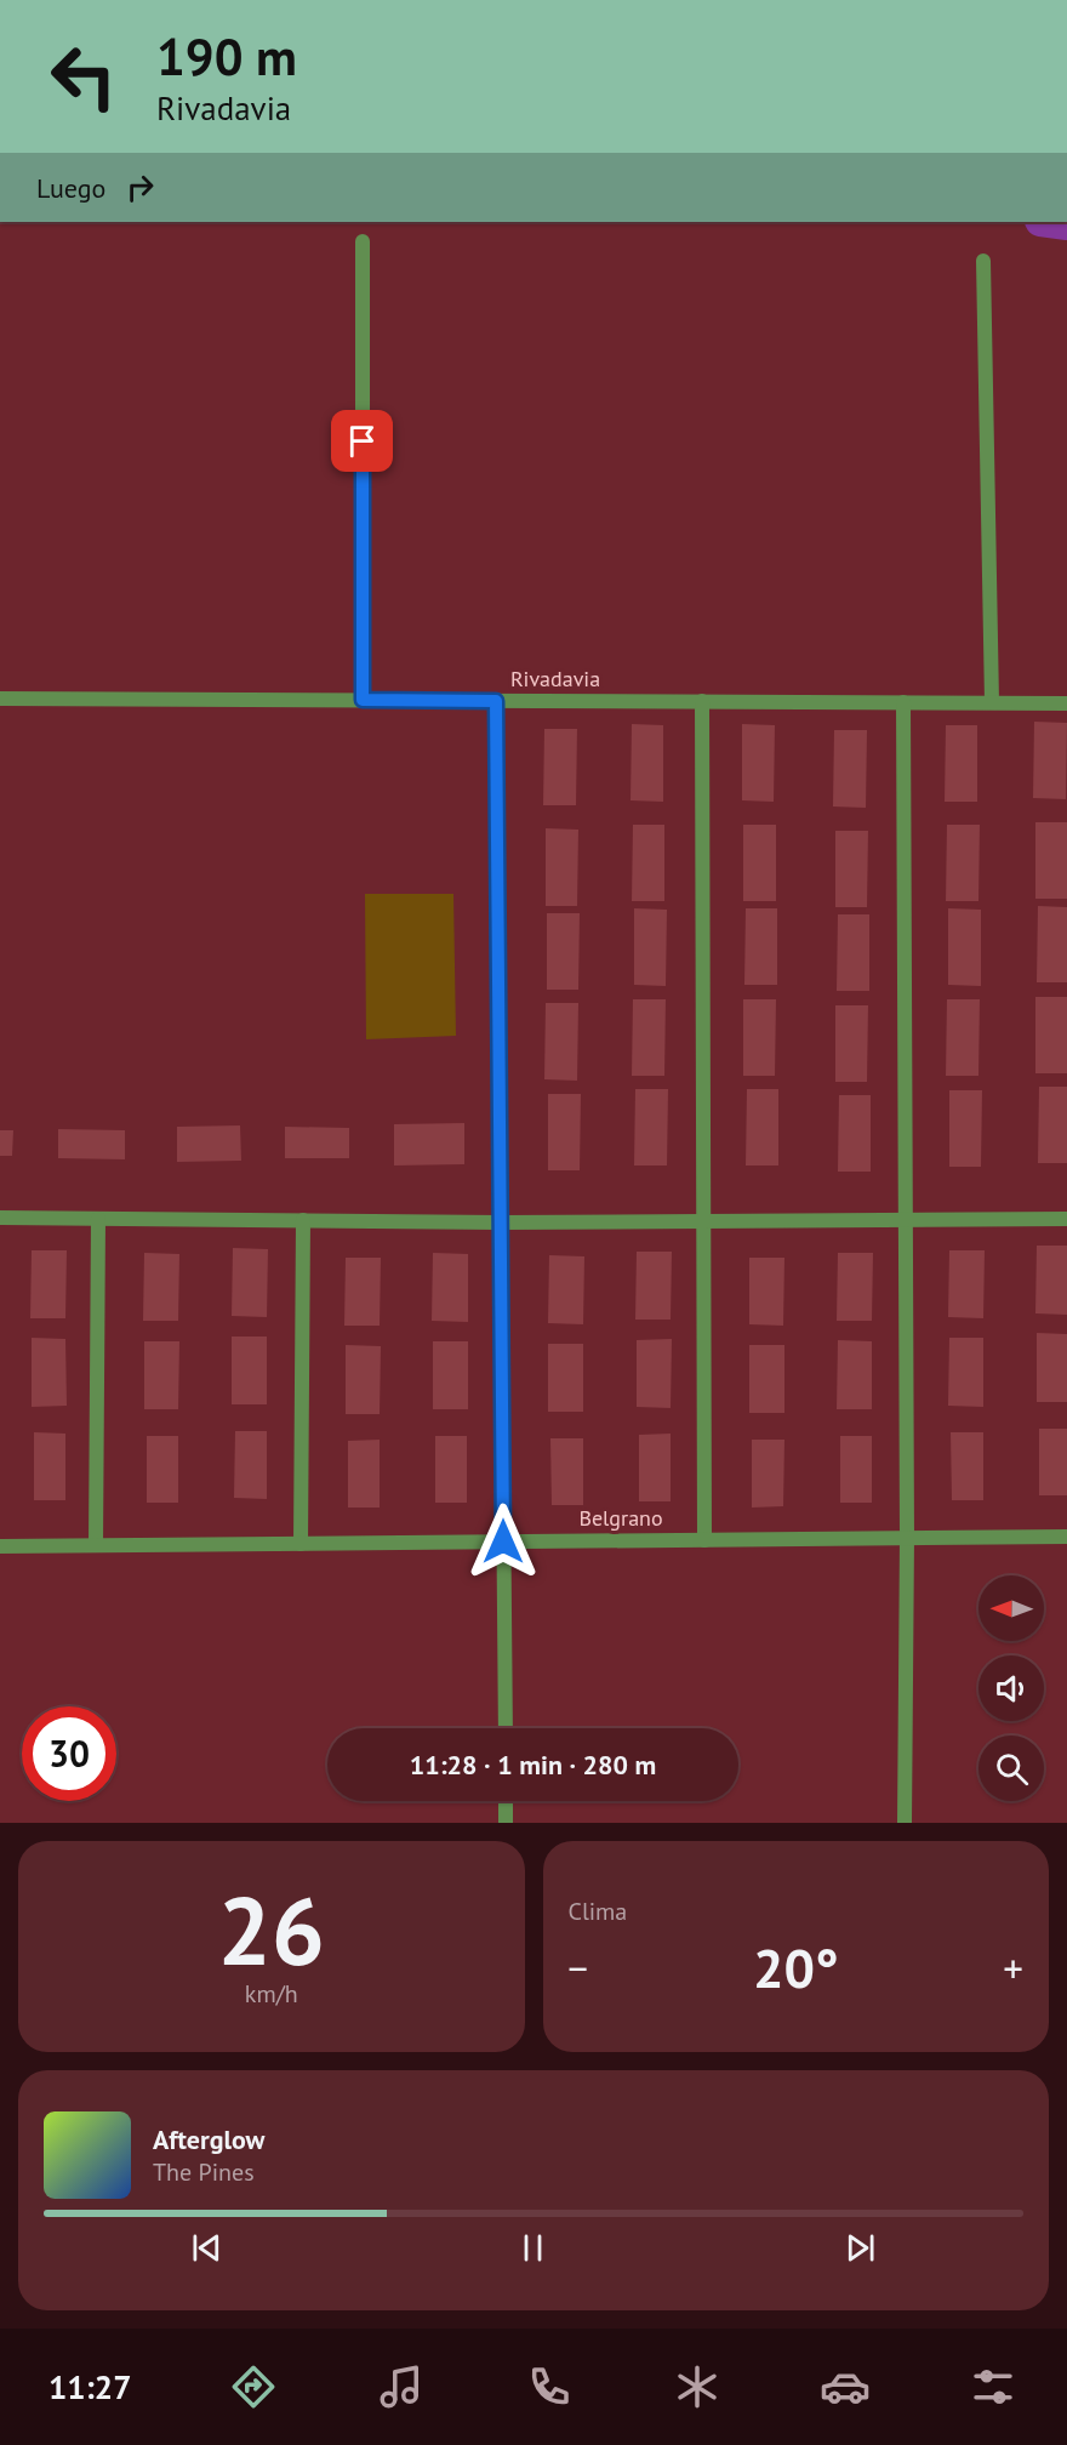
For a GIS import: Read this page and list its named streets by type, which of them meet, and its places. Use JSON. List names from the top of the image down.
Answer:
{
  "streets": {
    "street": ["Rivadavia", "Belgrano"]
  },
  "north": "left",
  "page": {
    "turn": ["190 m", "Rivadavia"],
    "then": "Luego",
    "limit": "30",
    "trip": "11:28 · 1 min · 280 m",
    "tile": [
      ["26", "km/h"],
      "Clima"
    ],
    "heat": ["−", "20°", "+"],
    "song": ["Afterglow", "The Pines"],
    "tabs": "11:27"
  }
}
